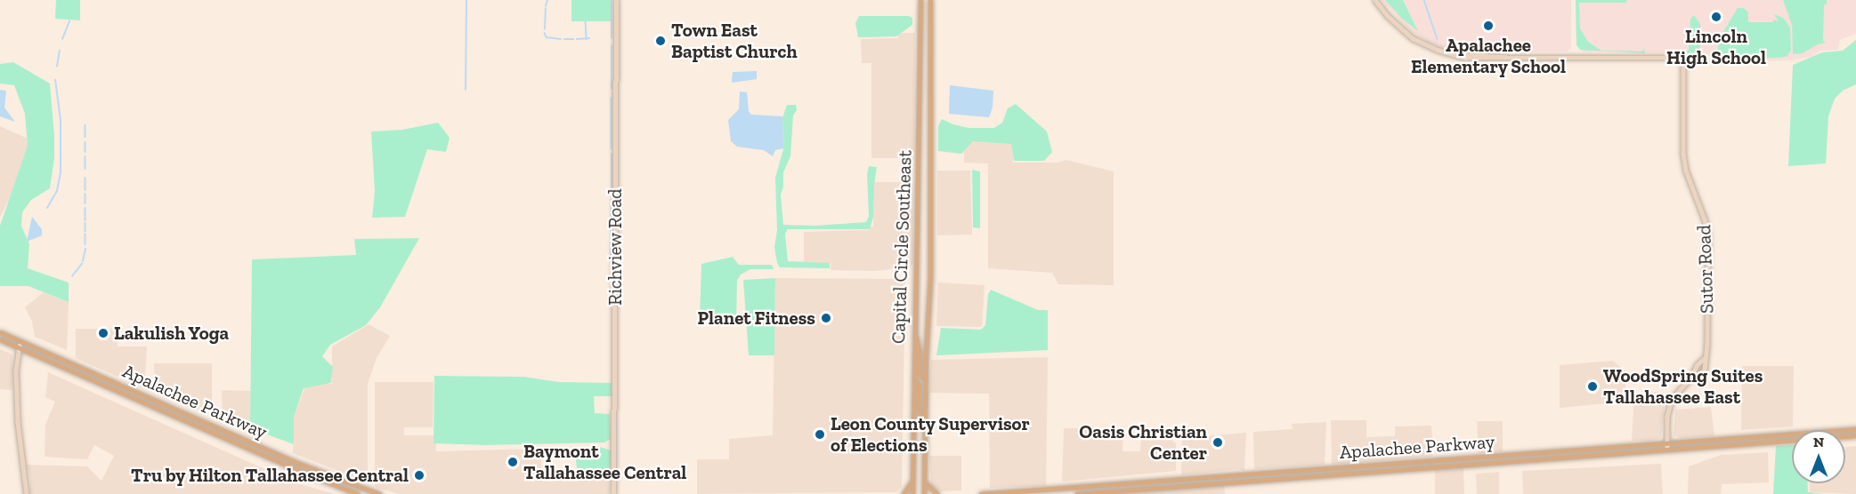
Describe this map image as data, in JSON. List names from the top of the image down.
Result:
{
  "streets": {
    "main road": ["Capital Circle Southeast", "Apalachee Parkway"],
    "street": ["Richview Road", "Sutor Road"]
  },
  "places": [
    "Lincoln High School",
    "Apalachee Elementary School",
    "Town East Baptist Church",
    "Planet Fitness",
    "Lakulish Yoga",
    "WoodSpring Suites Tallahassee East",
    "Leon County Supervisor of Elections",
    "Oasis Christian Center",
    "Baymont Tallahassee Central",
    "Tru by Hilton Tallahassee Central"
  ],
  "north": "top"
}
